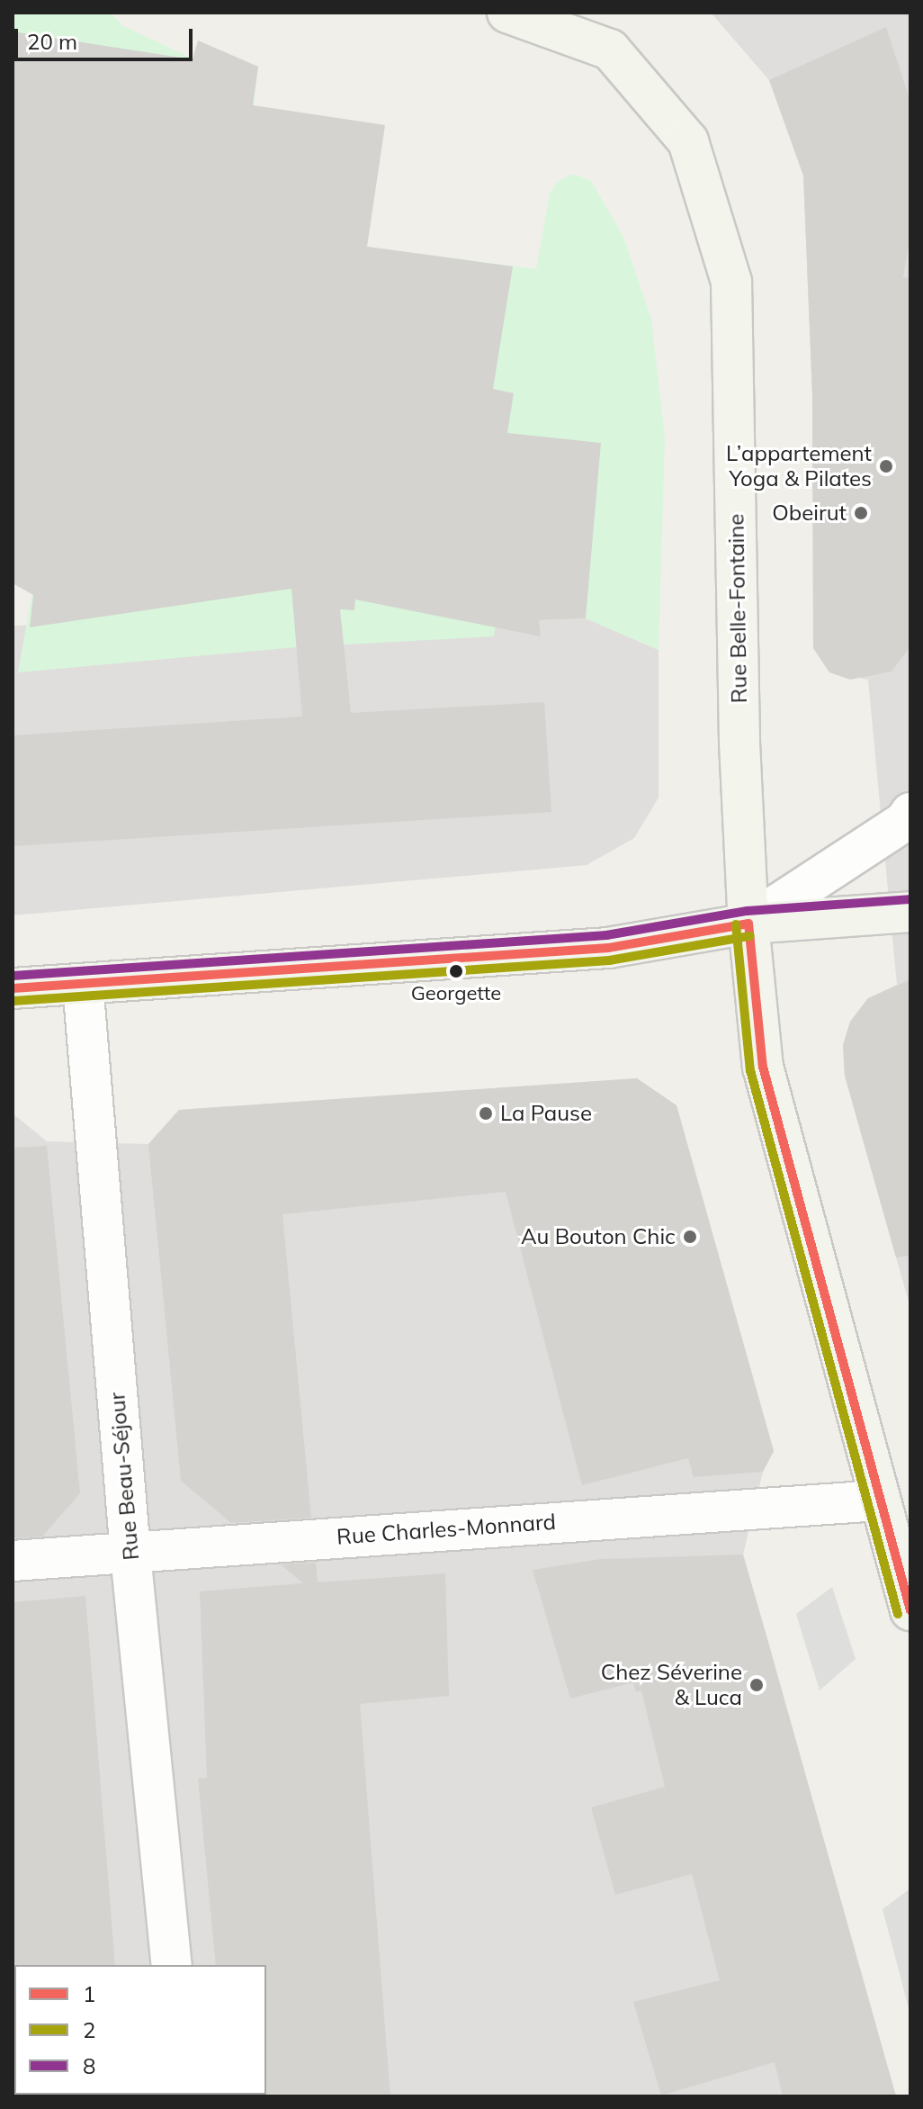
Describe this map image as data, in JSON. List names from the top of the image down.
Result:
{
  "streets": {
    "main road": ["Rue Belle-Fontaine"],
    "street": ["Rue Beau-Séjour", "Rue Charles-Monnard"]
  },
  "crossings": [
    ["Rue Belle-Fontaine", "Rue Charles-Monnard"],
    ["Rue Beau-Séjour", "Rue Charles-Monnard"]
  ],
  "places": [
    "L’appartement Yoga & Pilates",
    "Obeirut",
    "Georgette",
    "La Pause",
    "Au Bouton Chic",
    "Chez Séverine & Luca"
  ],
  "lines": ["transit line 8", "transit line 1", "transit line 2"],
  "legend": ["1", "2", "8"],
  "scale_bar": "20 m"
}
